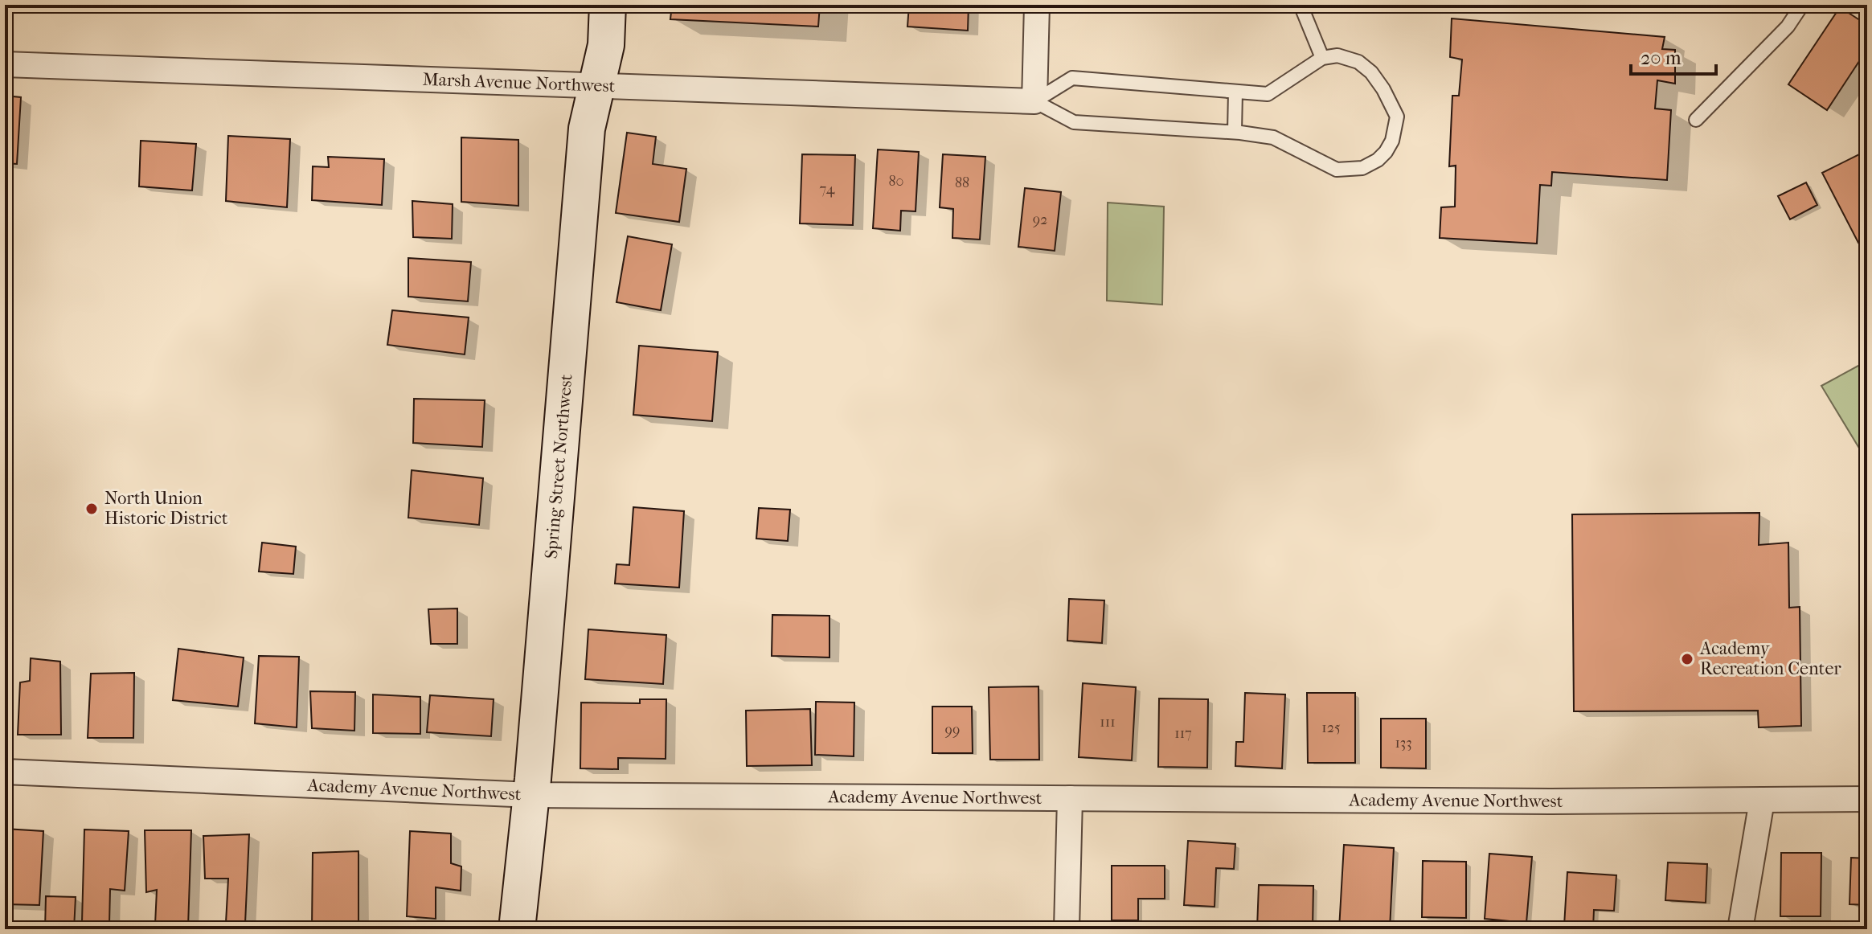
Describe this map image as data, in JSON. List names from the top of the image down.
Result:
{
  "streets": {
    "street": ["Marsh Avenue Northwest", "Spring Street Northwest", "Academy Avenue Northwest"]
  },
  "crossings": [
    ["Marsh Avenue Northwest", "Spring Street Northwest"],
    ["Spring Street Northwest", "Academy Avenue Northwest"]
  ],
  "places": ["North Union Historic District", "Academy Recreation Center"],
  "house_numbers": [
    "80",
    "88",
    "74",
    "92",
    "111",
    "125",
    "99",
    "117",
    "133"
  ],
  "scale_bar": "20 m"
}
